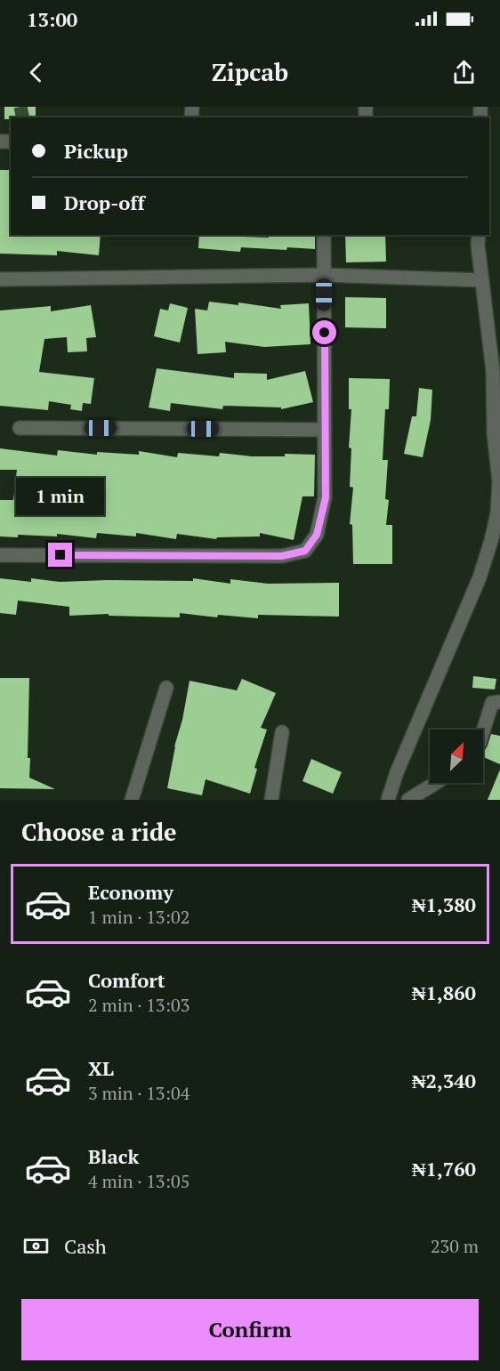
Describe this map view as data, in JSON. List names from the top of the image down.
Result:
{
  "north": "top right",
  "page": {
    "status": "13:00",
    "header": "Zipcab",
    "banner": ["Pickup", "Drop-off"],
    "bubble": "1 min",
    "heading": "Choose a ride",
    "list": [
      {
        "name": "Economy",
        "note": "1 min · 13:02",
        "value": "₦1,380"
      },
      {
        "name": "Comfort",
        "note": "2 min · 13:03",
        "value": "₦1,860"
      },
      {
        "name": "XL",
        "note": "3 min · 13:04",
        "value": "₦2,340"
      },
      {
        "name": "Black",
        "note": "4 min · 13:05",
        "value": "₦1,760"
      }
    ],
    "pay": ["Cash", "230 m"],
    "buttons": "Confirm"
  }
}
